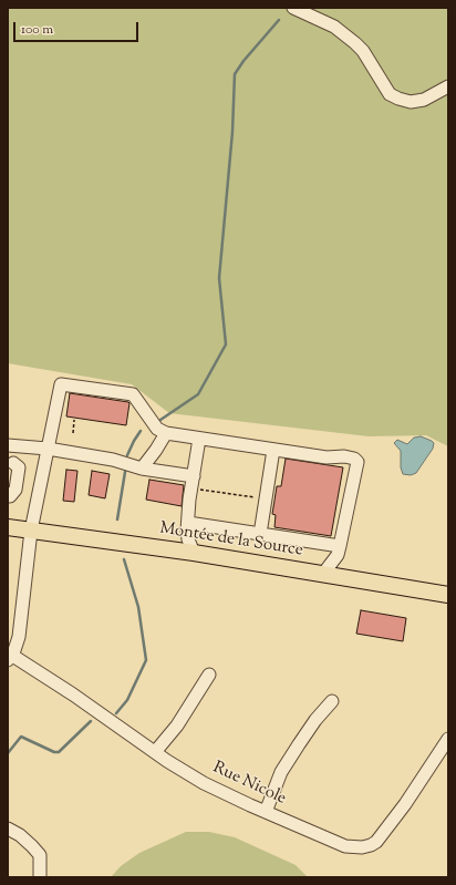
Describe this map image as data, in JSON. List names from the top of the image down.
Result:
{
  "streets": {
    "main road": ["Montée de la Source"],
    "street": ["Rue Nicole"]
  },
  "scale_bar": "100 m"
}
